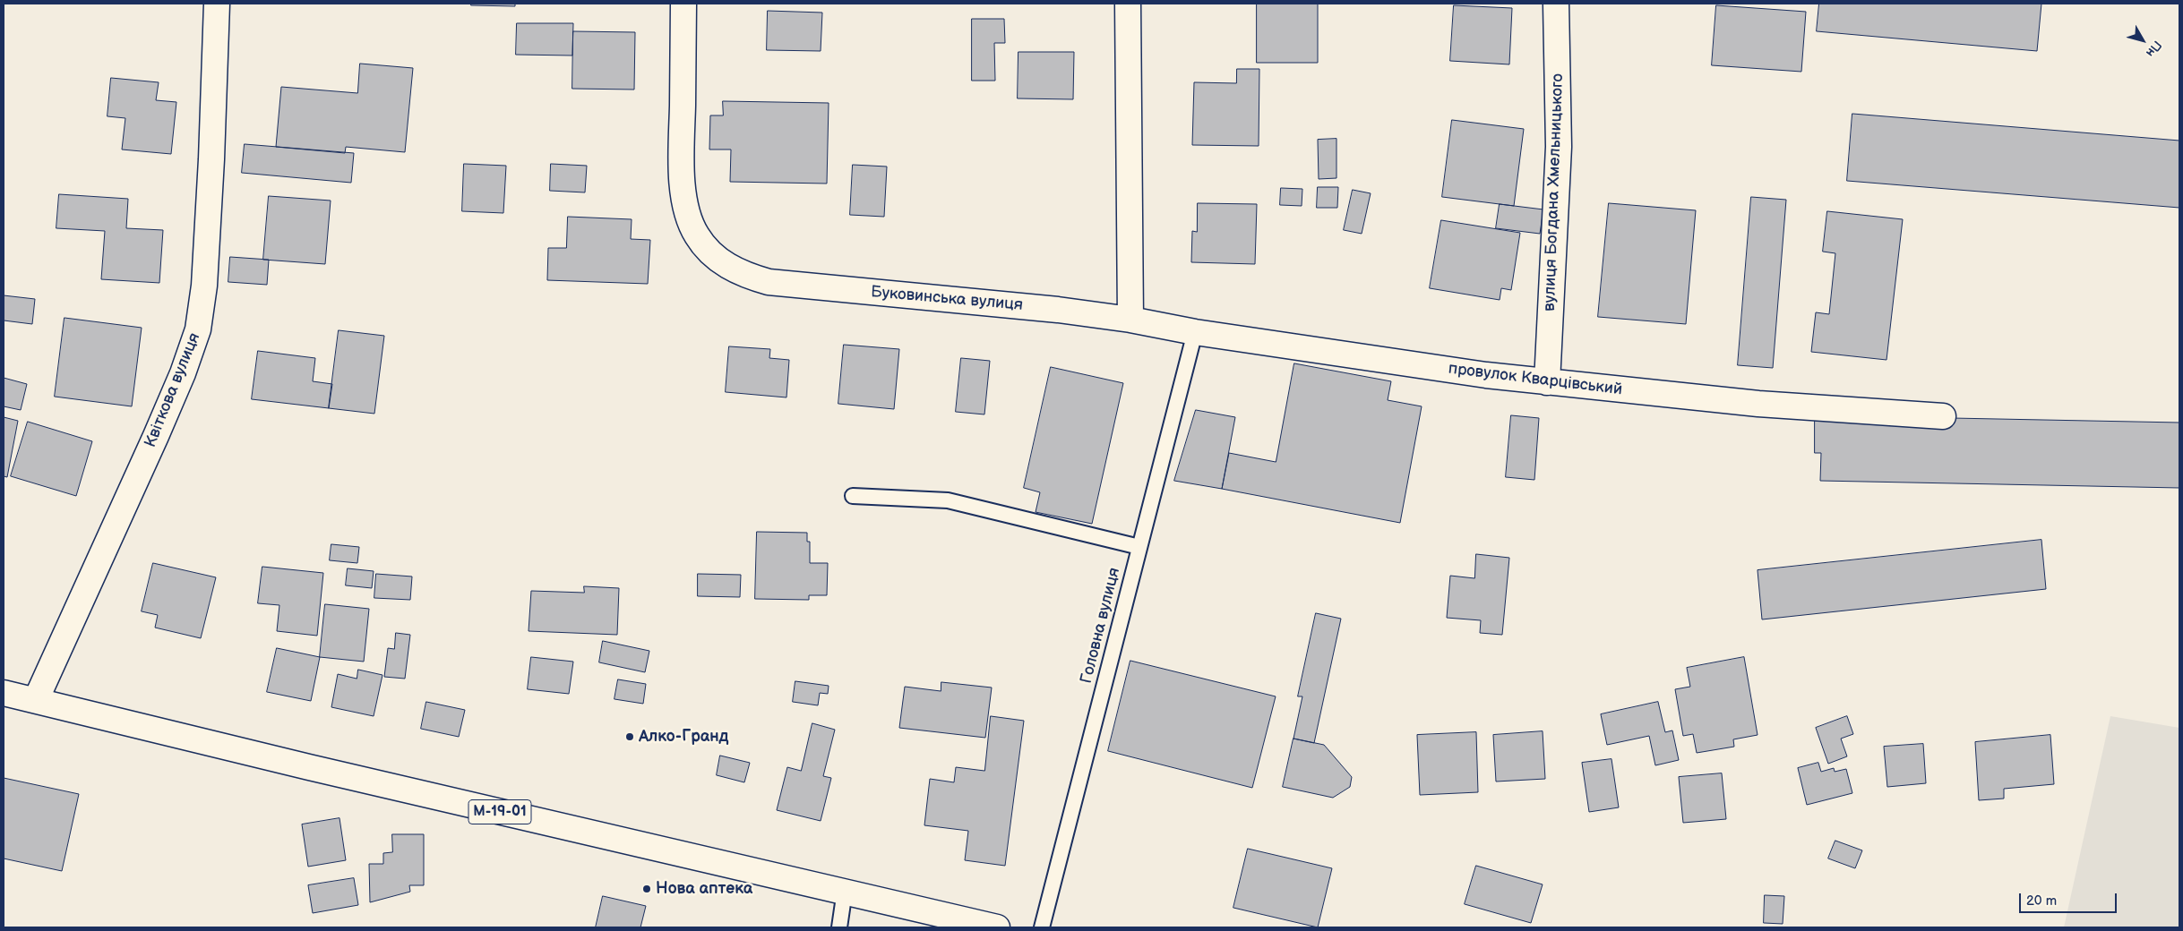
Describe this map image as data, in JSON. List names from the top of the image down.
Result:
{
  "streets": {
    "street": [
      "вулиця Богдана Хмельницького",
      "Буковинська вулиця",
      "провулок Кварцівський",
      "Квіткова вулиця",
      "М-19-01"
    ],
    "lane": ["Головна вулиця"]
  },
  "crossings": [
    ["вулиця Богдана Хмельницького", "провулок Кварцівський"],
    ["Буковинська вулиця", "провулок Кварцівський"],
    ["провулок Кварцівський", "Головна вулиця"],
    ["Квіткова вулиця", "М-19-01"]
  ],
  "places": ["Алко-Гранд", "Нова аптека"],
  "scale_bar": "20 m",
  "north": "bottom right"
}
